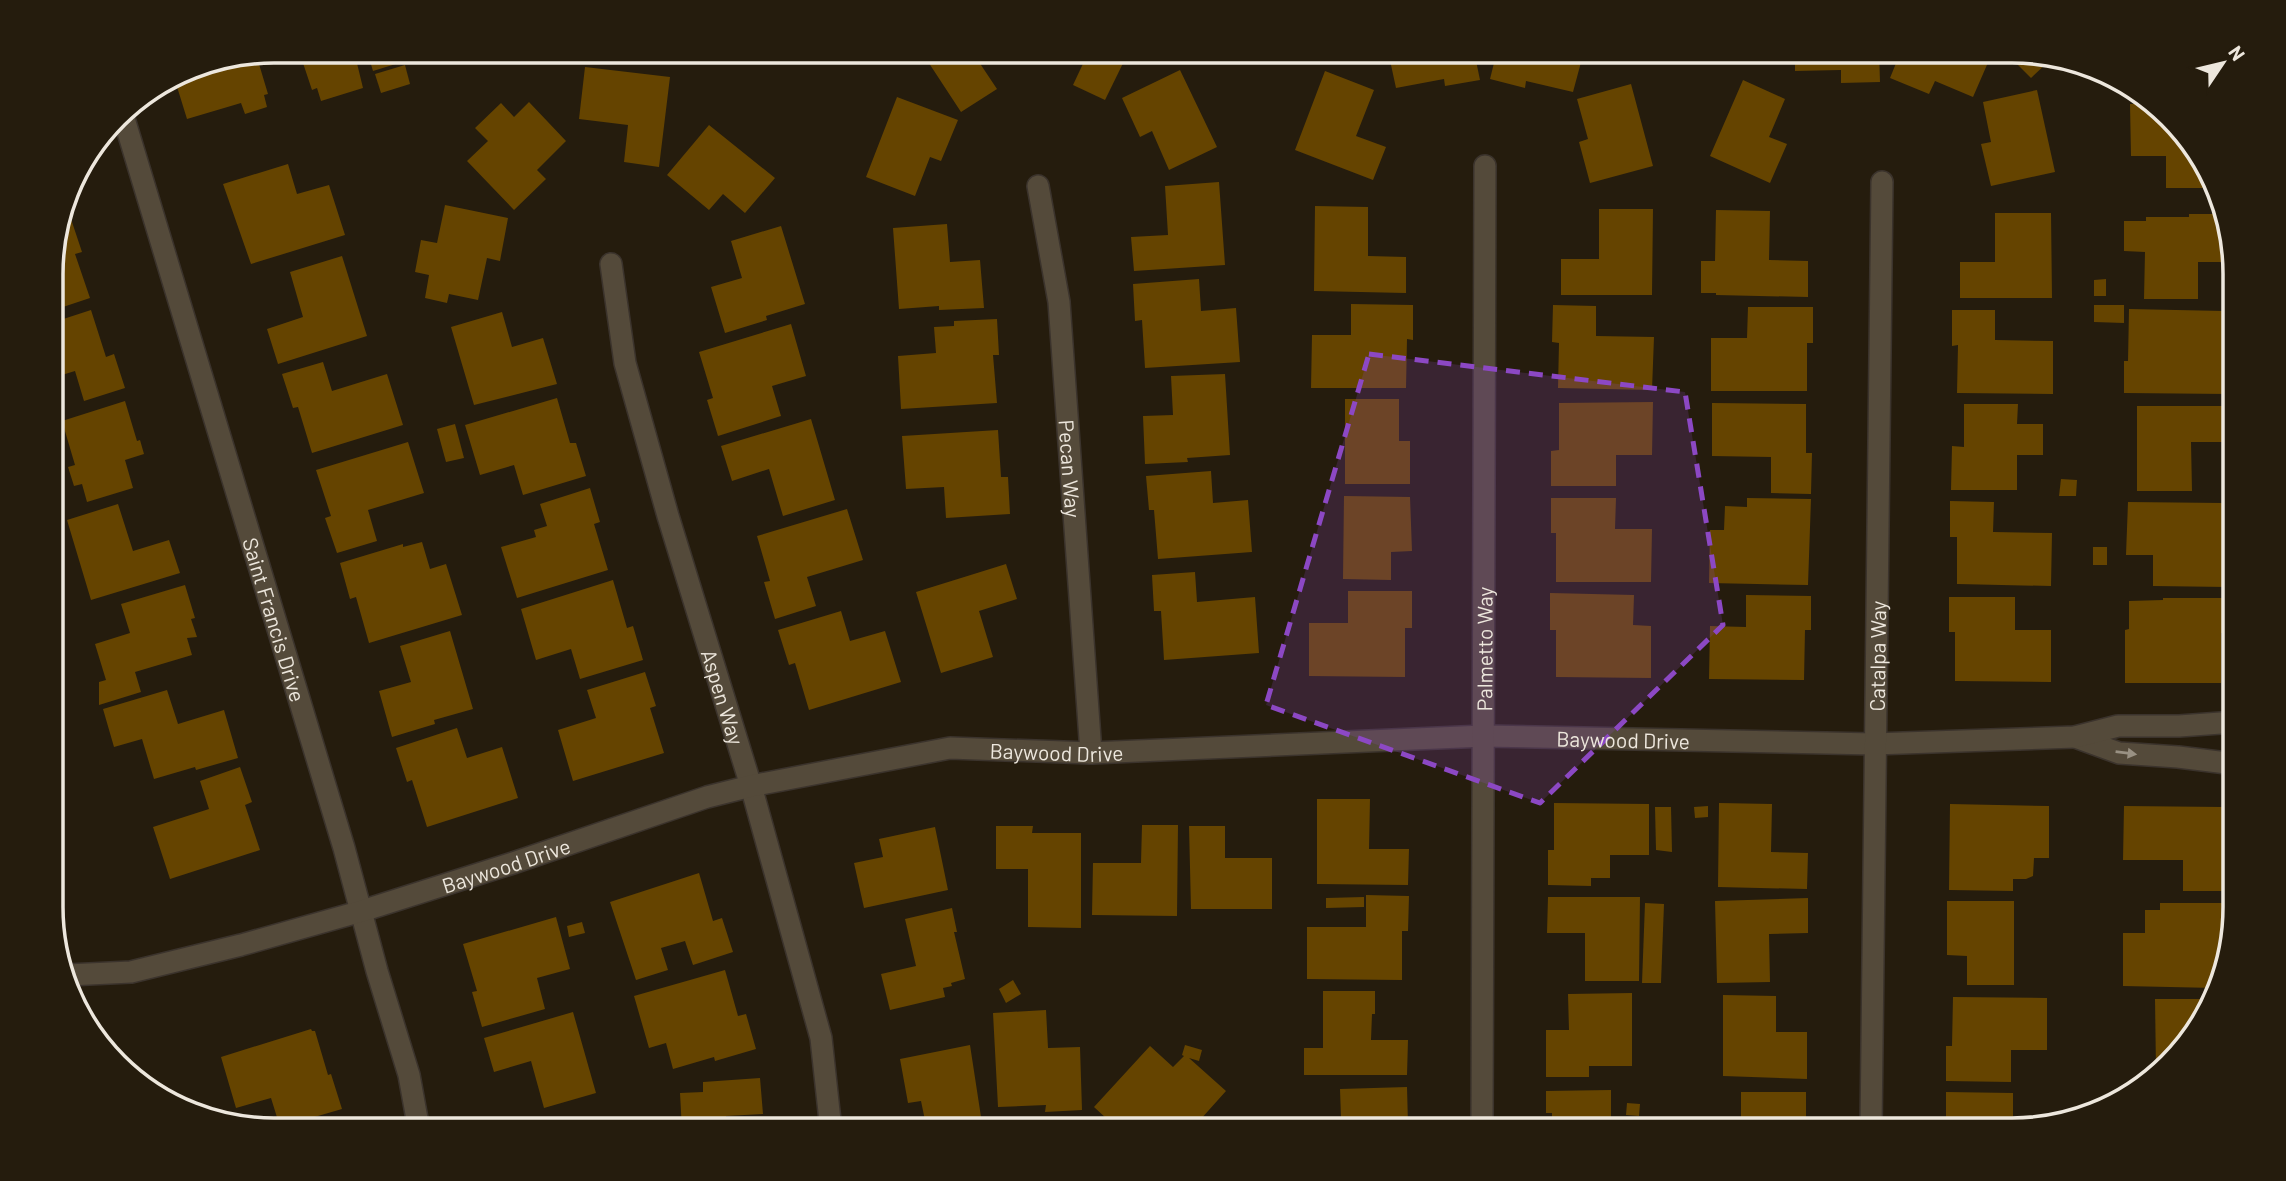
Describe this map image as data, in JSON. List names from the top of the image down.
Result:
{
  "streets": {
    "street": [
      "Pecan Way",
      "Saint Francis Drive",
      "Palmetto Way",
      "Catalpa Way",
      "Aspen Way",
      "Baywood Drive"
    ]
  },
  "crossings": [
    ["Pecan Way", "Baywood Drive"],
    ["Saint Francis Drive", "Baywood Drive"],
    ["Palmetto Way", "Baywood Drive"],
    ["Catalpa Way", "Baywood Drive"],
    ["Aspen Way", "Baywood Drive"]
  ],
  "north": "top right"
}
